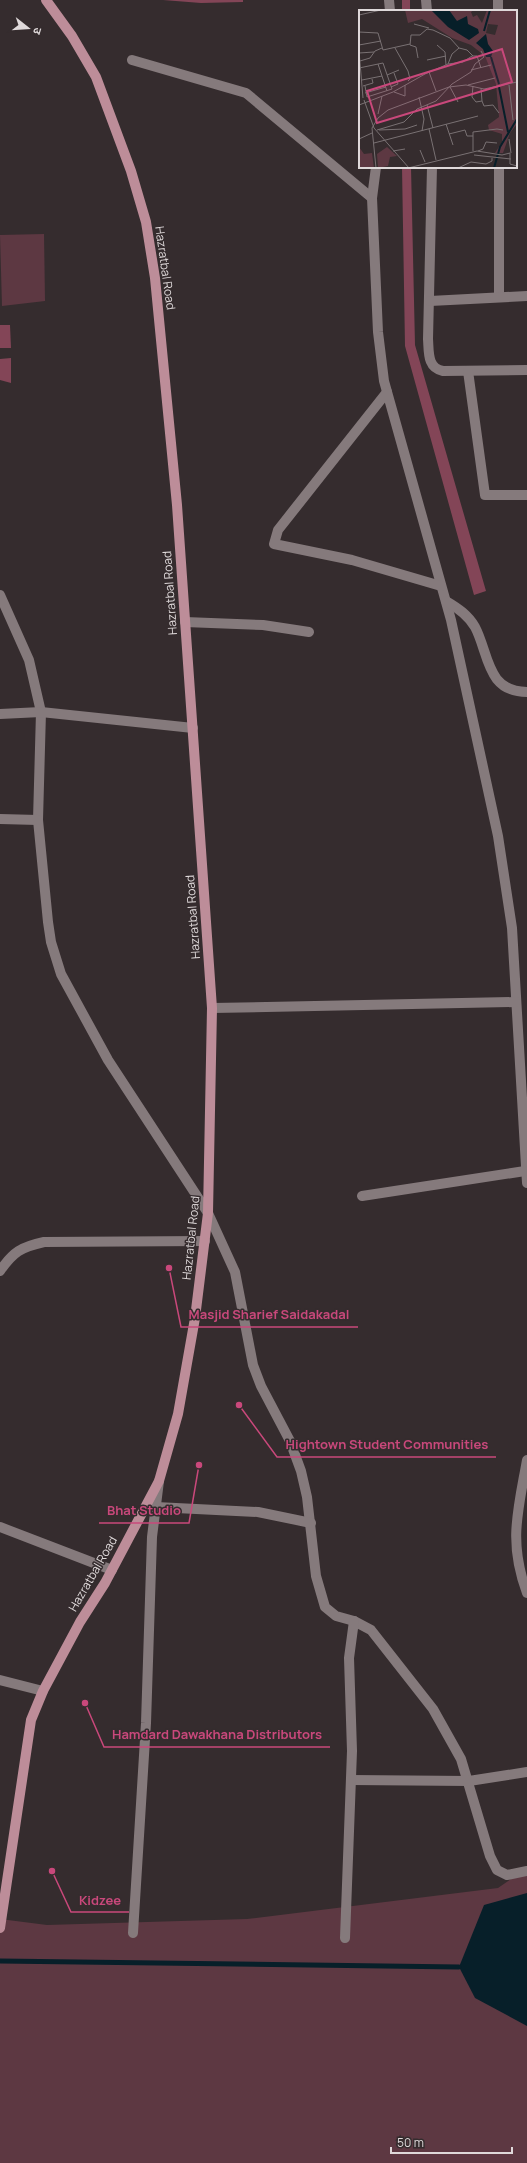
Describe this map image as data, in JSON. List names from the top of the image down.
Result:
{
  "streets": {
    "main road": ["Hazratbal Road"]
  },
  "places": [
    "Masjid Sharief Saidakadal",
    "Hightown Student Communities",
    "Bhat Studio",
    "Hamdard Dawakhana Distributors",
    "Kidzee"
  ],
  "scale_bar": "50 m",
  "north": "right"
}
